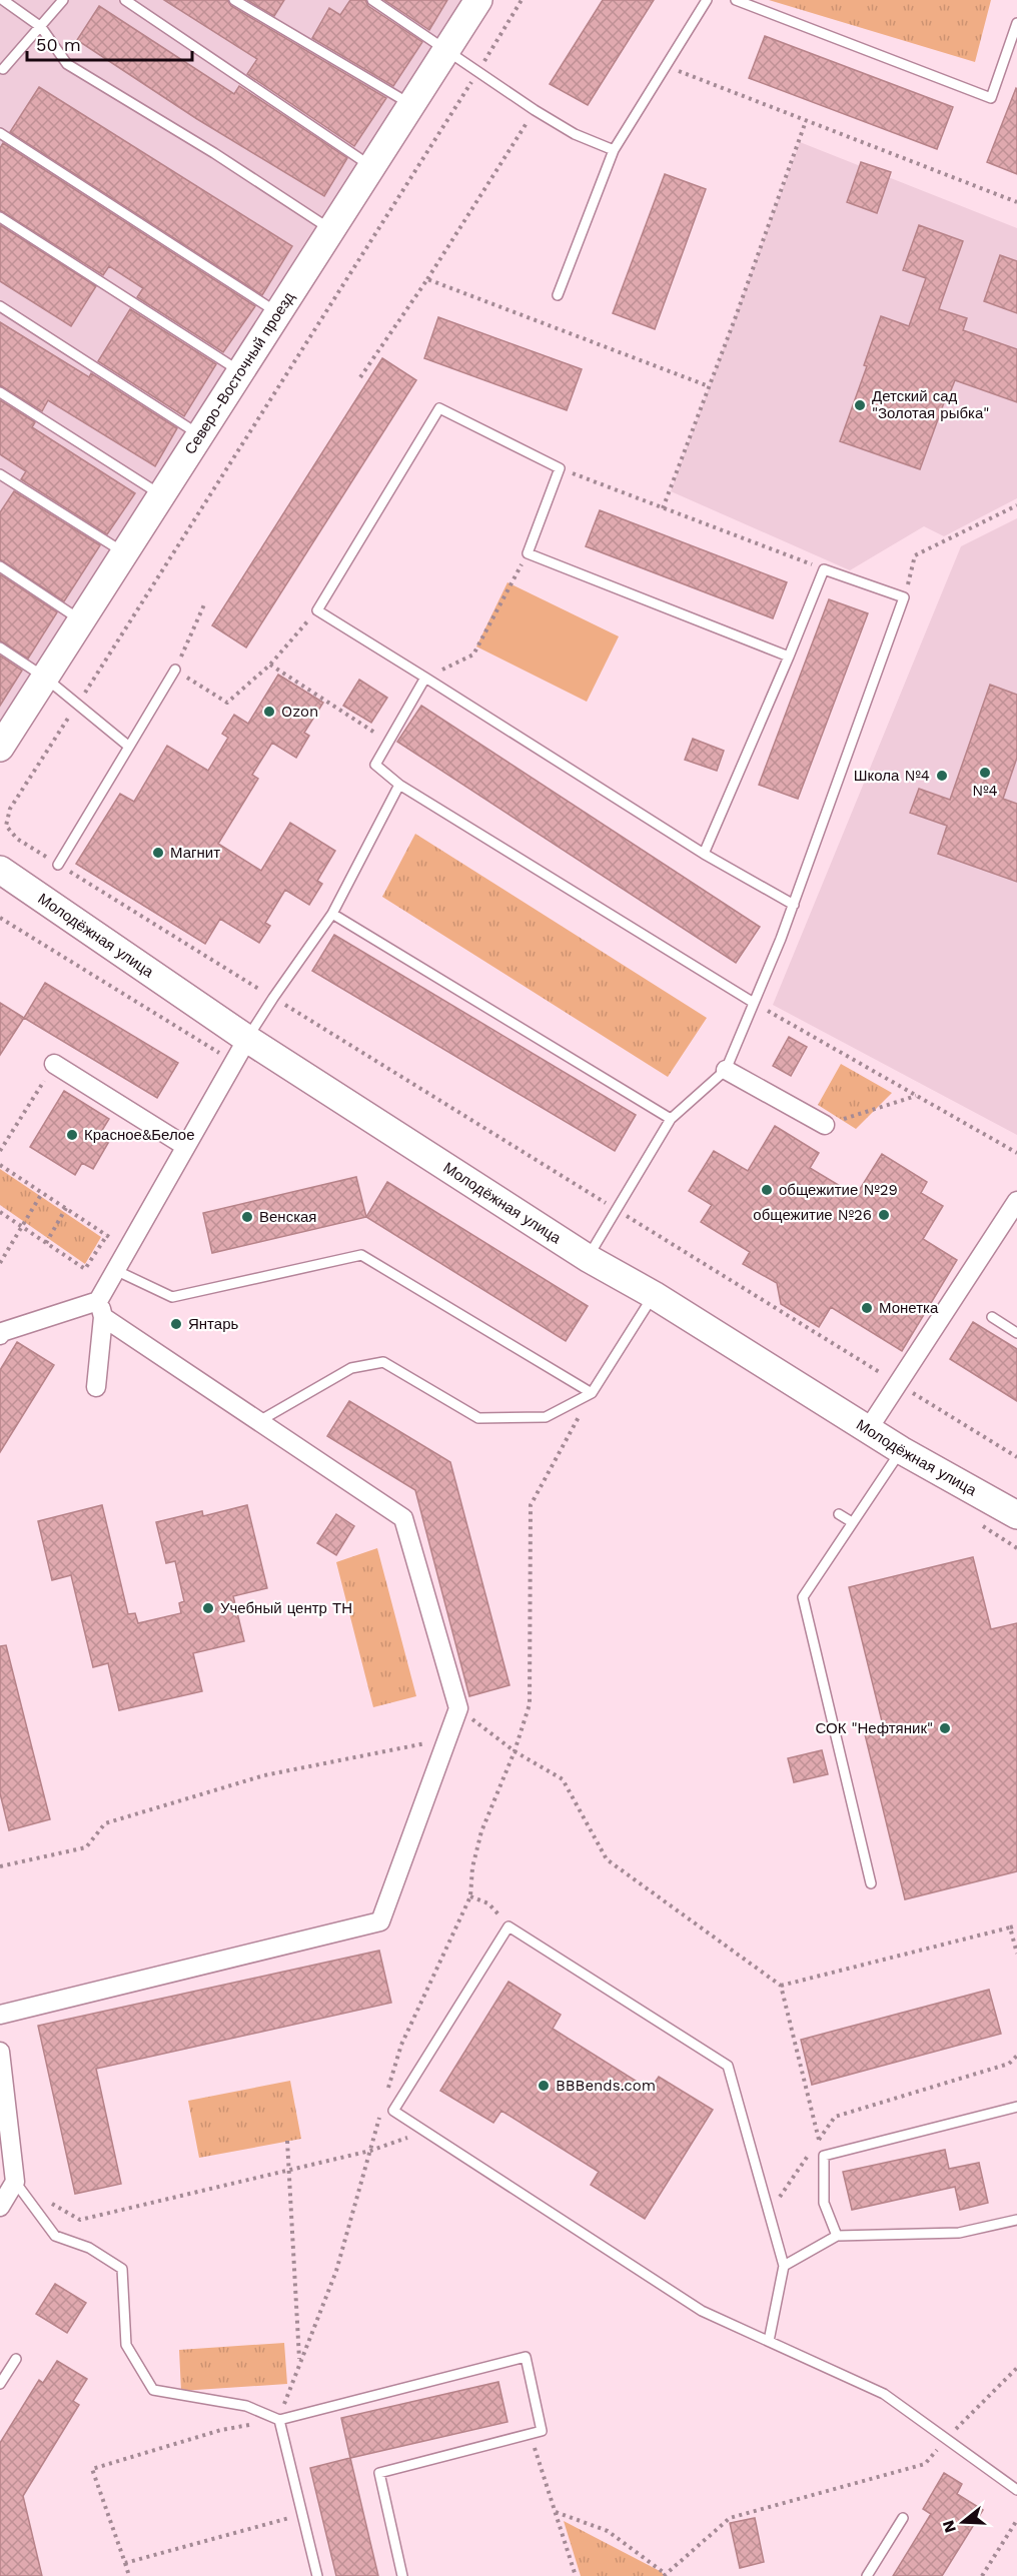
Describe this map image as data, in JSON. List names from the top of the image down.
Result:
{
  "streets": {
    "street": ["Северо-Восточный проезд", "Молодёжная улица"]
  },
  "places": [
    "Детский сад \"Золотая рыбка\"",
    "Ozon",
    "№4",
    "Школа №4",
    "Магнит",
    "Красное&Белое",
    "общежитие №29",
    "общежитие №26",
    "Венская",
    "Монетка",
    "Янтарь",
    "Учебный центр ТН",
    "СОК \"Нефтяник\"",
    "BBBends.com"
  ],
  "scale_bar": "50 m",
  "north": "left"
}
